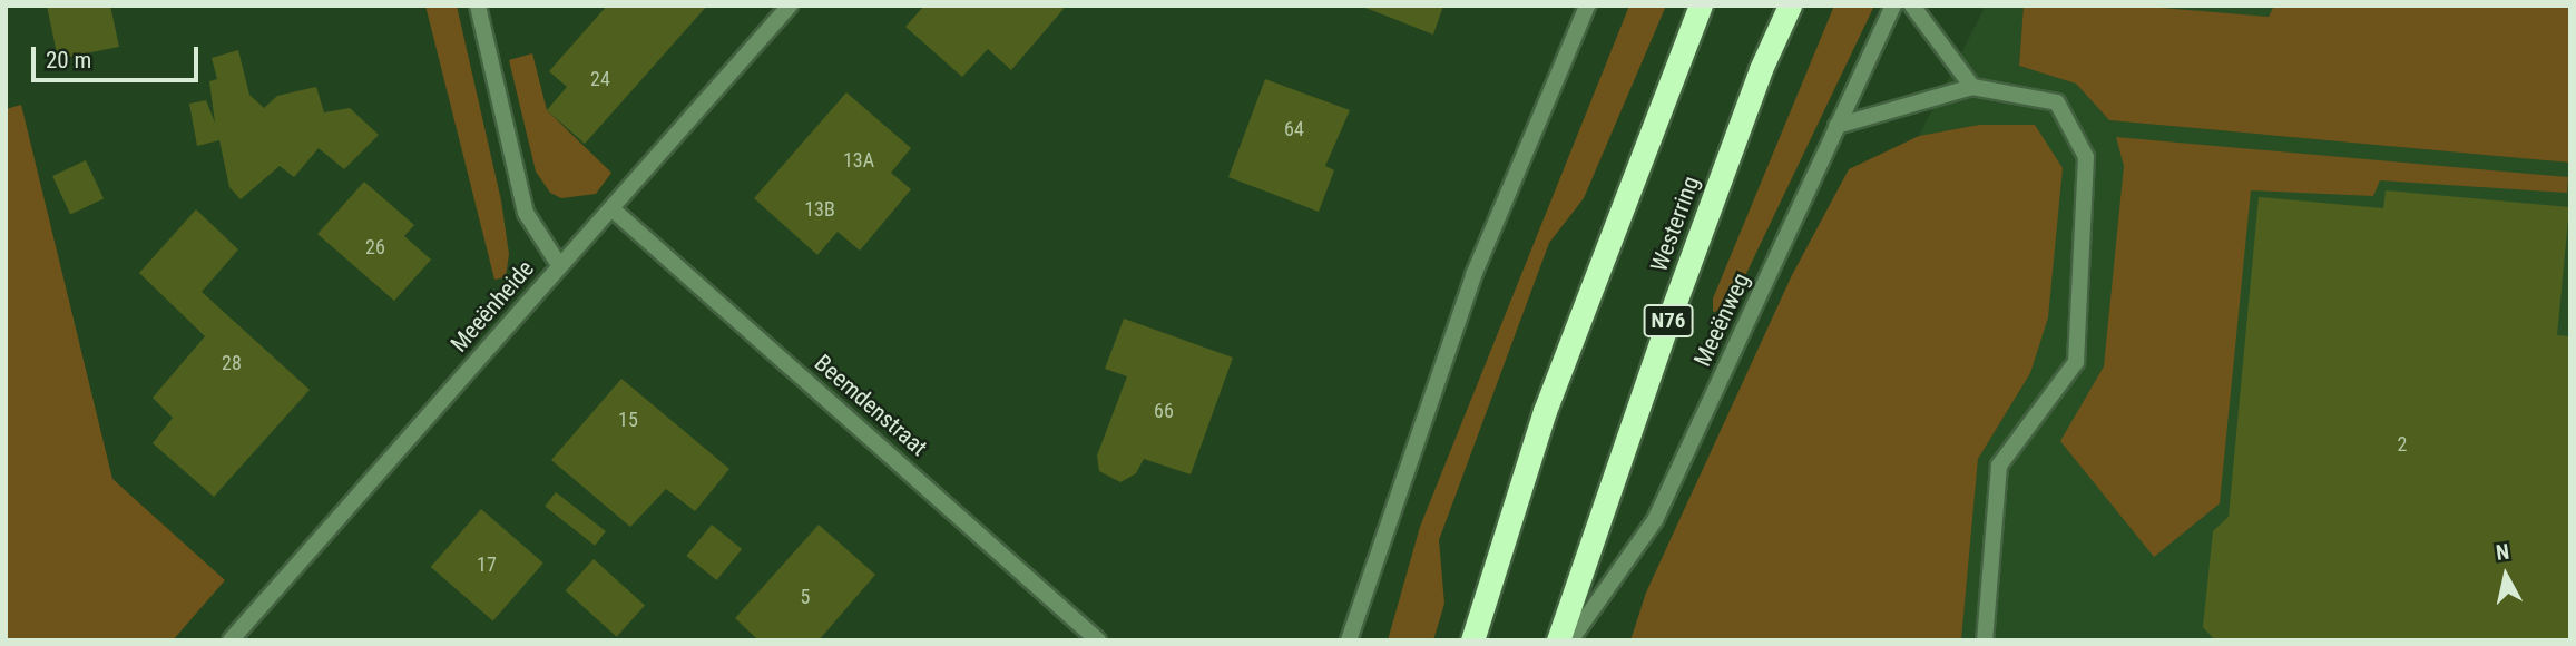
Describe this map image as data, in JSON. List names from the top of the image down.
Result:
{
  "streets": {
    "highway": ["Westerring", "N76"],
    "street": ["Meeënheide", "Meeënweg", "Beemdenstraat"]
  },
  "crossings": [
    ["Meeënheide", "Beemdenstraat"]
  ],
  "house_numbers": [
    "24",
    "64",
    "13A",
    "13B",
    "26",
    "28",
    "66",
    "15",
    "2",
    "17",
    "5"
  ],
  "scale_bar": "20 m",
  "north": "top"
}
